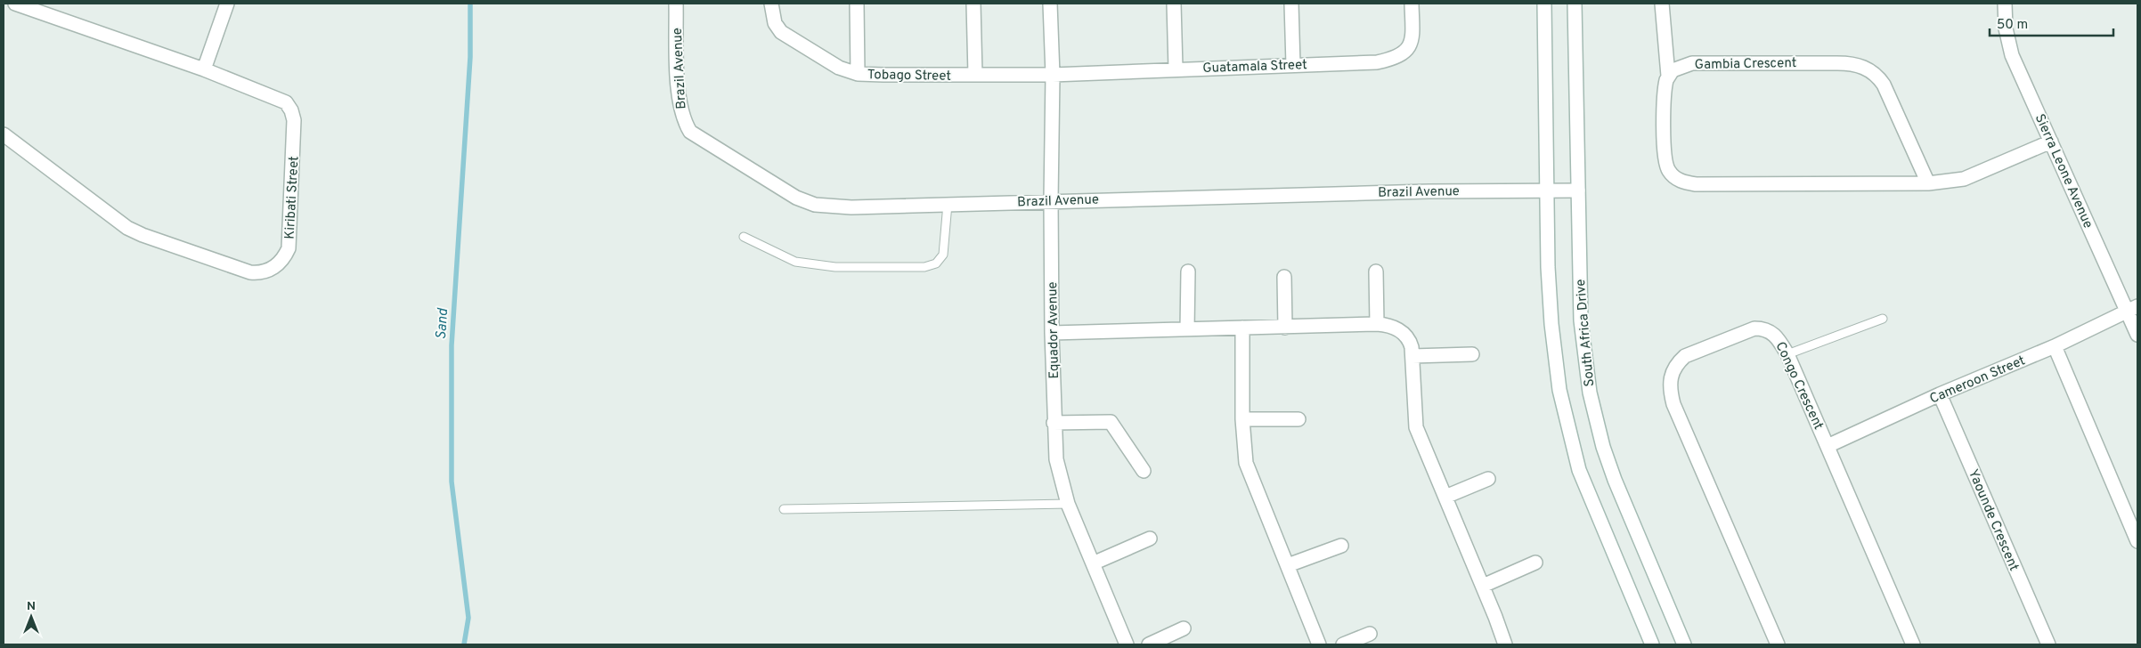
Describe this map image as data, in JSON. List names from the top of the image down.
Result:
{
  "streets": {
    "street": [
      "Gambia Crescent",
      "Guatamala Street",
      "Brazil Avenue",
      "Tobago Street",
      "Sierra Leone Avenue",
      "Kiribati Street",
      "Equador Avenue",
      "South Africa Drive",
      "Cameroon Street",
      "Congo Crescent",
      "Yaounde Crescent"
    ]
  },
  "crossings": [
    ["Guatamala Street", "Tobago Street"],
    ["Guatamala Street", "Equador Avenue"],
    ["Brazil Avenue", "Equador Avenue"],
    ["Brazil Avenue", "South Africa Drive"],
    ["Tobago Street", "Equador Avenue"],
    ["Sierra Leone Avenue", "Cameroon Street"],
    ["Cameroon Street", "Congo Crescent"],
    ["Cameroon Street", "Yaounde Crescent"]
  ],
  "water": ["Sand"],
  "scale_bar": "50 m",
  "north": "top"
}
